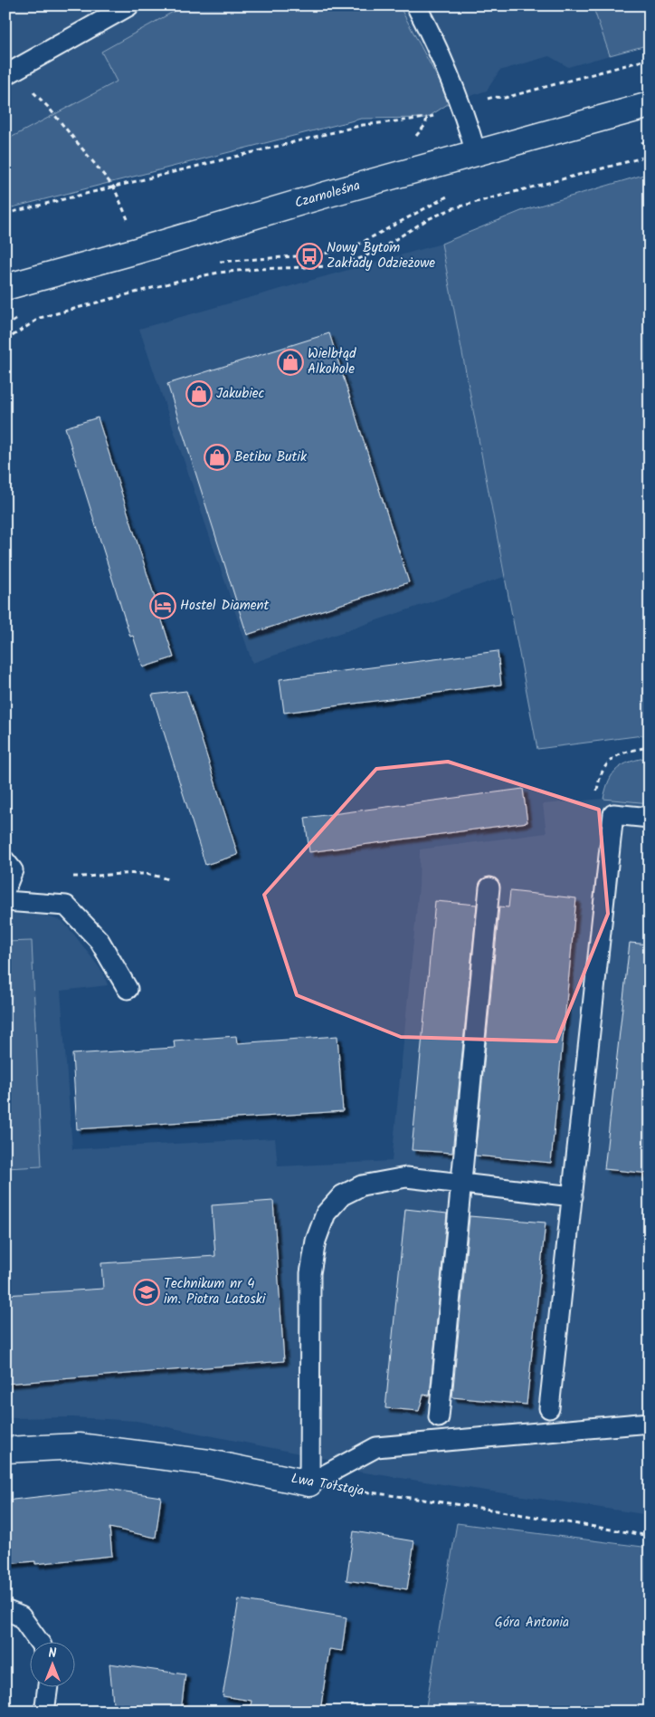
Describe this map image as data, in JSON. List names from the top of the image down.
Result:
{
  "streets": {
    "street": ["Czarnoleśna", "Lwa Tołstoja"]
  },
  "parks": ["Góra Antonia"],
  "places": {
    "bus stop": ["Nowy Bytom Zakłady Odzieżowe"],
    "shop": ["Wielbłąd Alkohole", "Jakubiec", "Betibu Butik"],
    "hotel": ["Hostel Diament"],
    "school or university": ["Technikum nr 4 im. Piotra Latoski"]
  },
  "north": "top"
}
